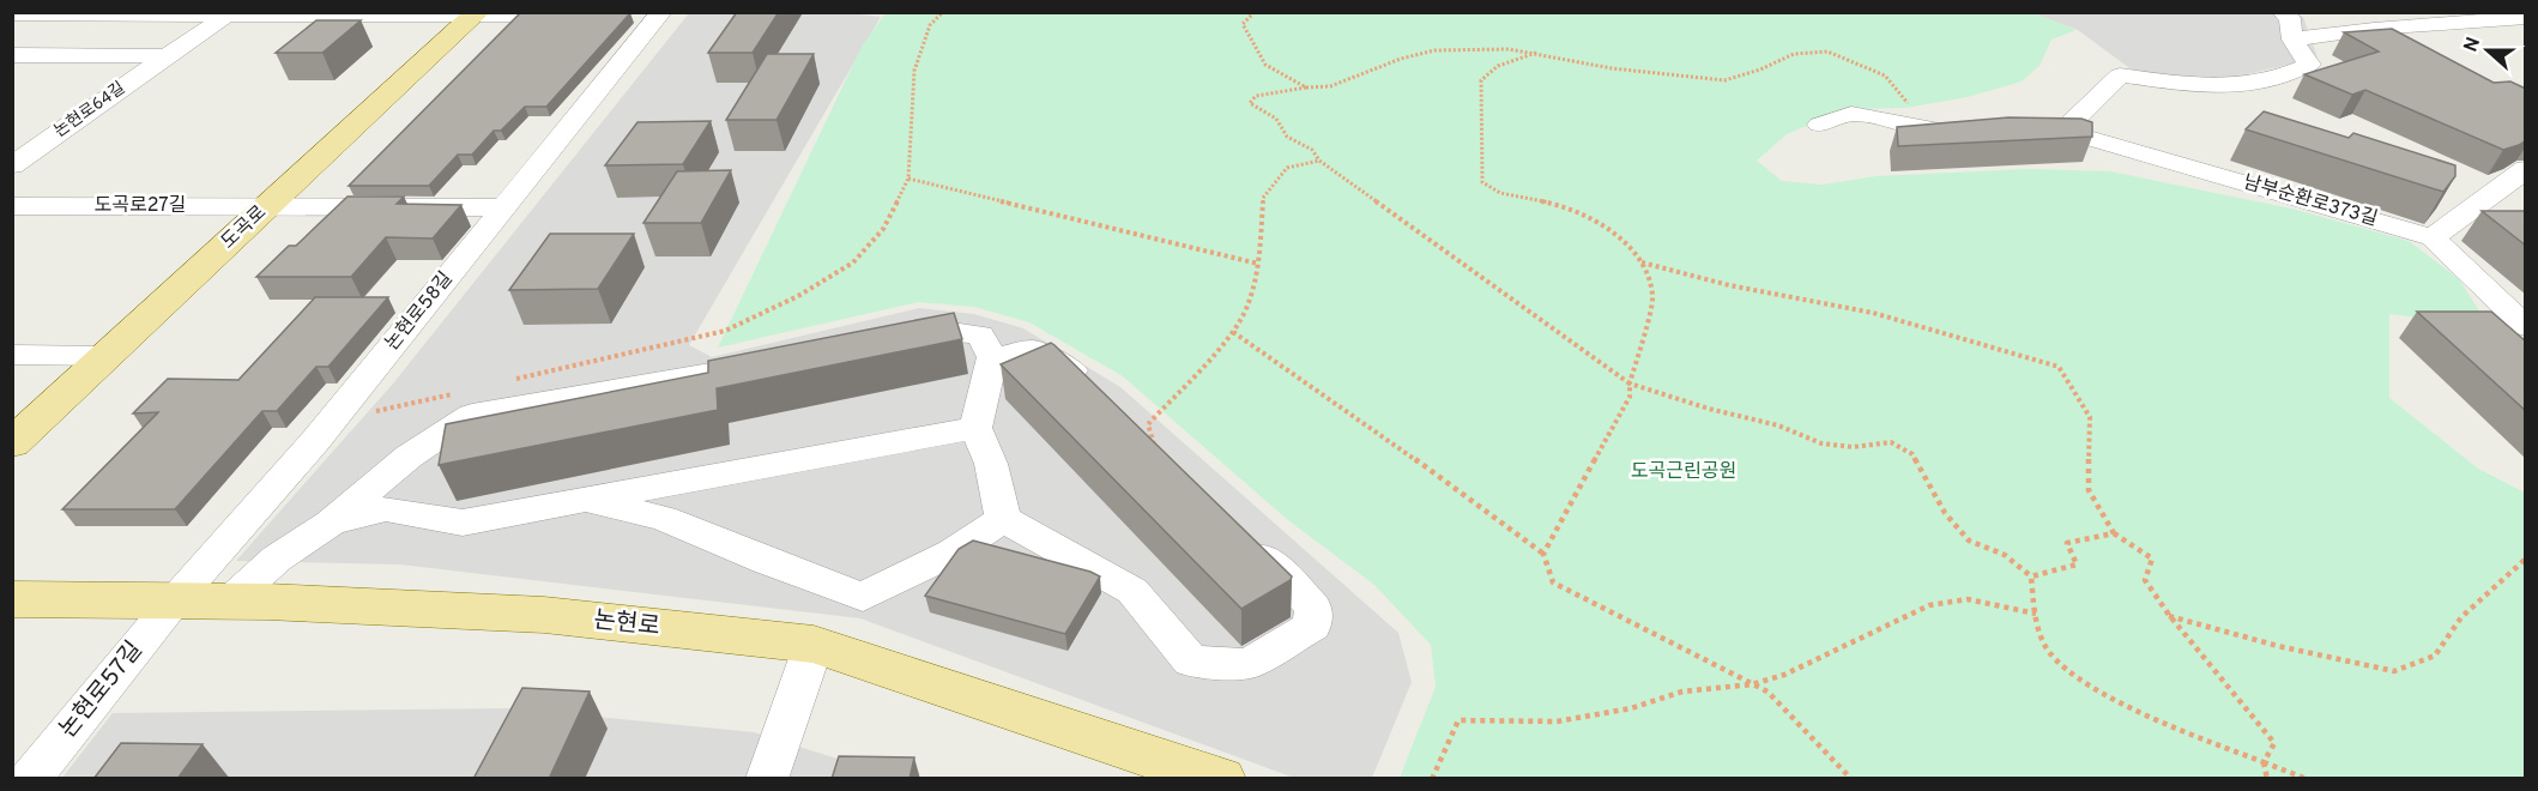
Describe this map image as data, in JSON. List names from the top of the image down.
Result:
{
  "streets": {
    "main road": ["도곡로", "논현로"],
    "street": [
      "논현로64길",
      "남부순환로373길",
      "도곡로27길",
      "논현로58길",
      "논현로57길"
    ]
  },
  "crossings": [
    ["도곡로27길", "도곡로"],
    ["도곡로27길", "논현로58길"],
    ["논현로58길", "논현로"],
    ["논현로58길", "논현로57길"],
    ["논현로", "논현로57길"]
  ],
  "parks": ["도곡근린공원"],
  "north": "left"
}
